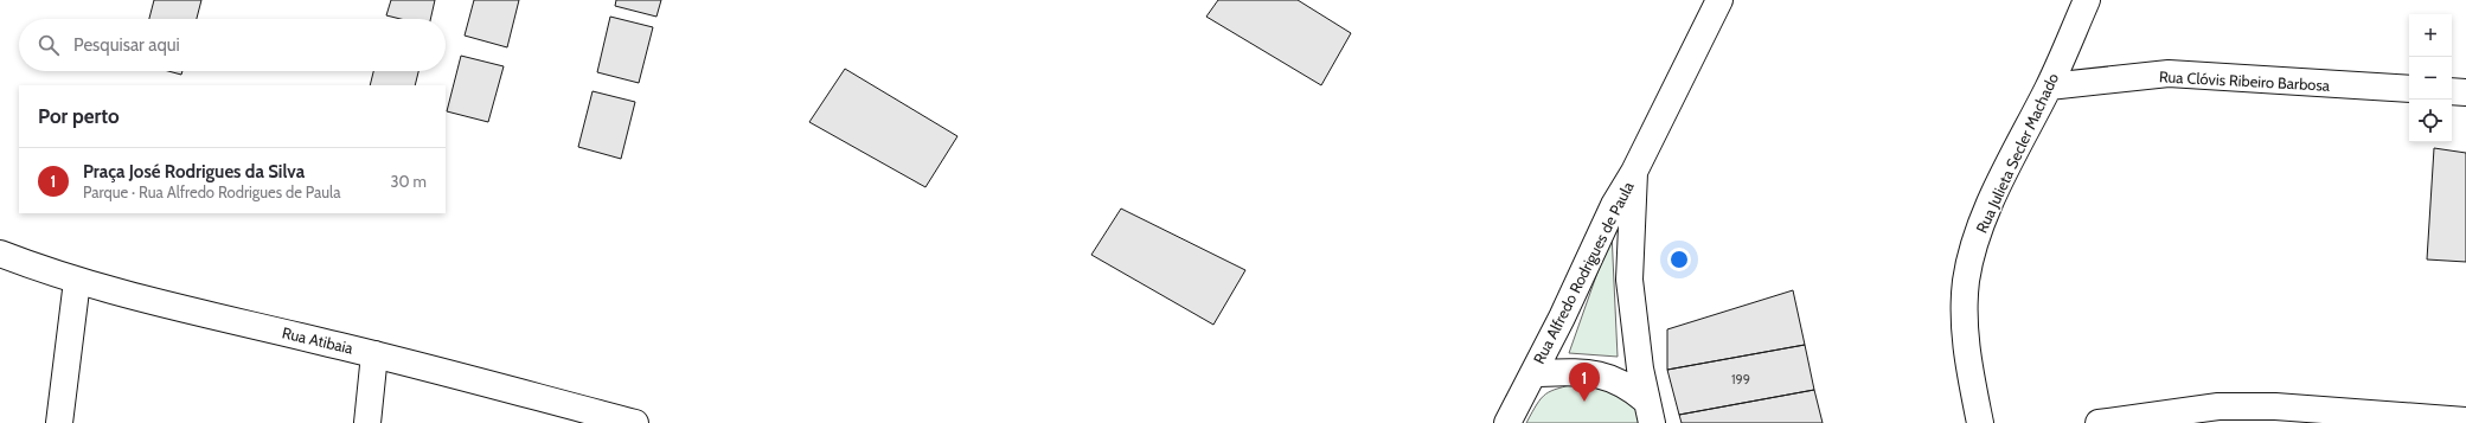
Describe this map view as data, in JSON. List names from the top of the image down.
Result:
{
  "streets": {
    "street": [
      "Rua Clóvis Ribeiro Barbosa",
      "Rua Julieta Secler Machado",
      "Rua Alfredo Rodrigues de Paula",
      "Rua Atibaia"
    ]
  },
  "crossings": [
    ["Rua Clóvis Ribeiro Barbosa", "Rua Julieta Secler Machado"]
  ],
  "house_numbers": ["199"],
  "page": {
    "map_buttons": ["+", "−"],
    "search": "Pesquisar aqui",
    "heading": "Por perto",
    "list": [
      {
        "mark": "1",
        "name": "Praça José Rodrigues da Silva",
        "note": "Parque · Rua Alfredo Rodrigues de Paula",
        "value": "30 m"
      }
    ],
    "pins": "1"
  }
}
